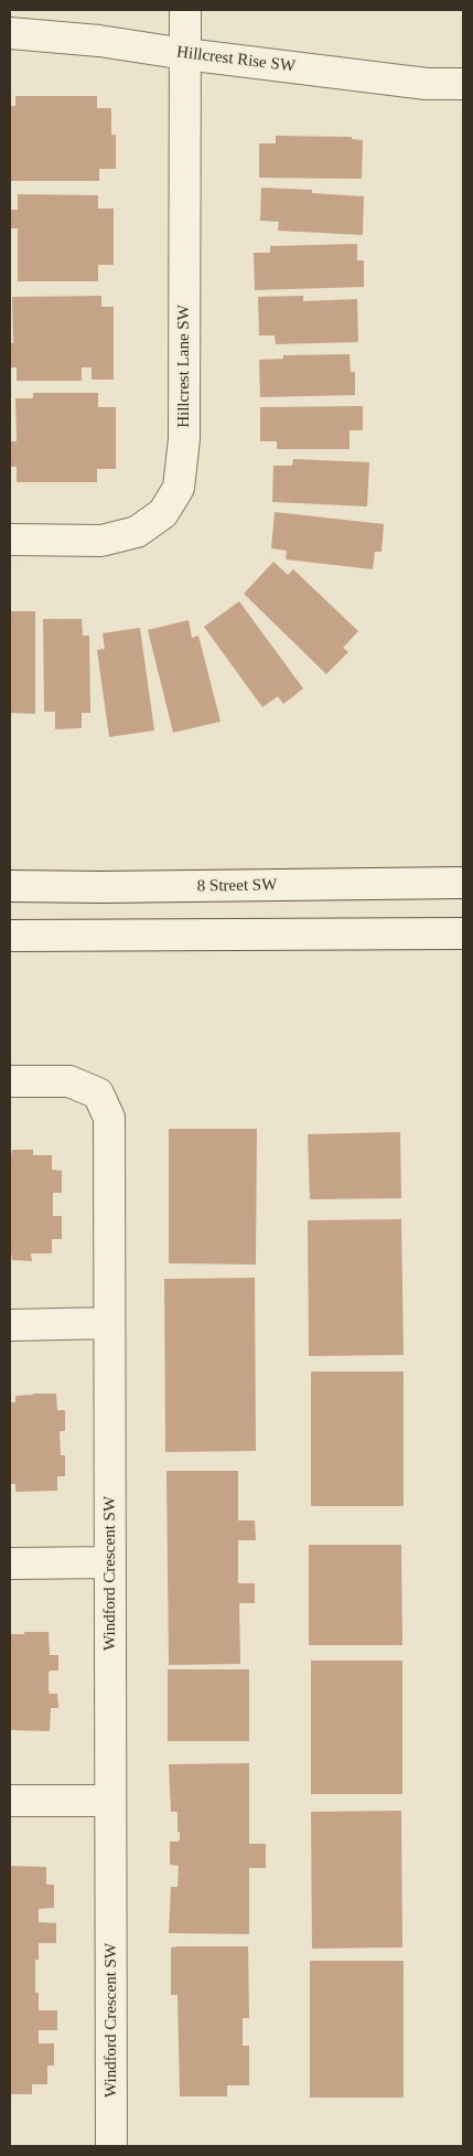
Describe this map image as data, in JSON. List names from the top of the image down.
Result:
{
  "streets": {
    "street": [
      "Hillcrest Rise SW",
      "Hillcrest Lane SW",
      "8 Street SW",
      "Windford Crescent SW"
    ]
  },
  "crossings": [
    ["Hillcrest Rise SW", "Hillcrest Lane SW"]
  ]
}
